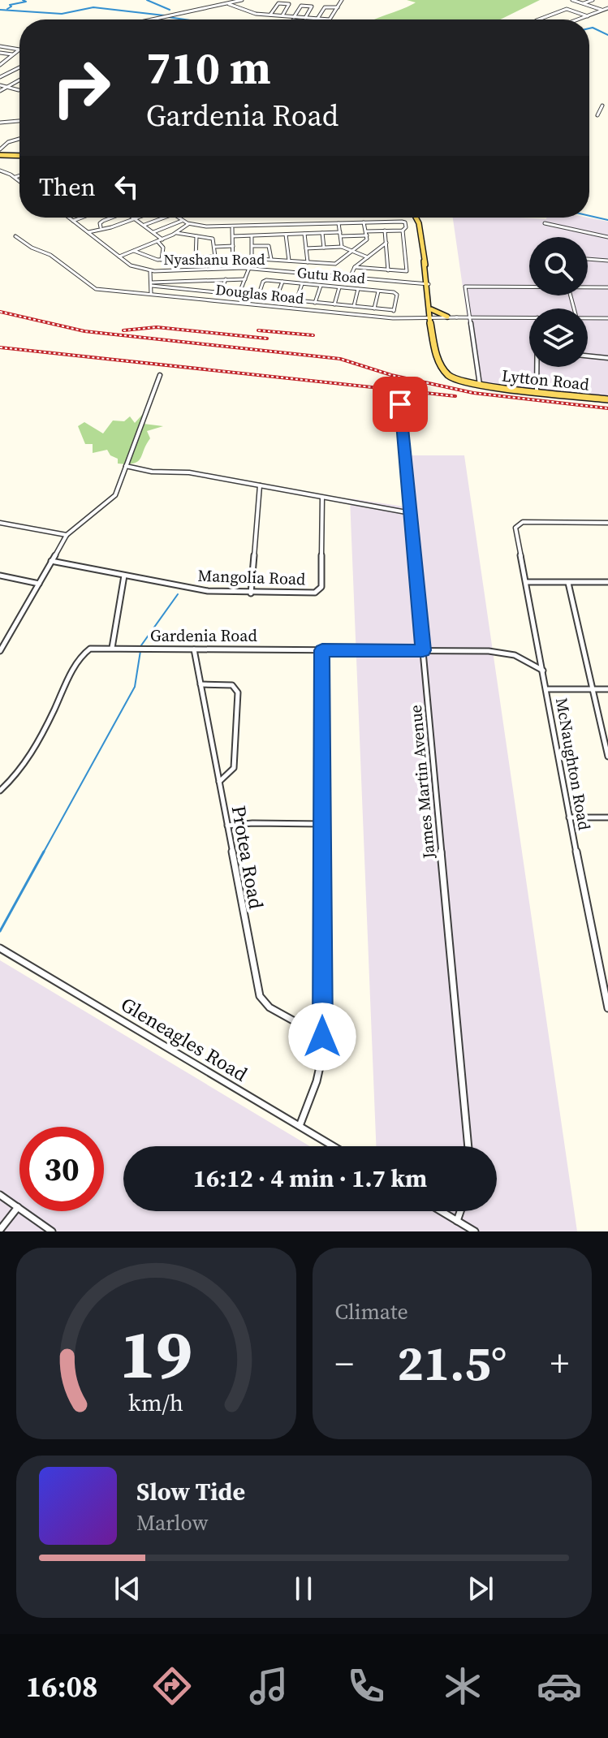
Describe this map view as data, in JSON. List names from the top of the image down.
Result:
{
  "streets": {
    "main road": ["Lytton Road"],
    "street": [
      "Nyashanu Road",
      "Gutu Road",
      "Douglas Road",
      "Mangolia Road",
      "Gardenia Road",
      "McNaughton Road",
      "James Martin Avenue",
      "Protea Road",
      "Gleneagles Road"
    ]
  },
  "crossings": [
    ["Douglas Road", "Lytton Road"],
    ["Gardenia Road", "McNaughton Road"],
    ["Gardenia Road", "James Martin Avenue"],
    ["Gardenia Road", "Protea Road"]
  ],
  "page": {
    "turn": ["710 m", "Gardenia Road"],
    "then": "Then",
    "limit": "30",
    "trip": "16:12 · 4 min · 1.7 km",
    "tile": "Climate",
    "heat": ["−", "21.5°", "+"],
    "song": ["Slow Tide", "Marlow"],
    "tabs": "16:08",
    "gauge": ["19", "km/h"]
  }
}
